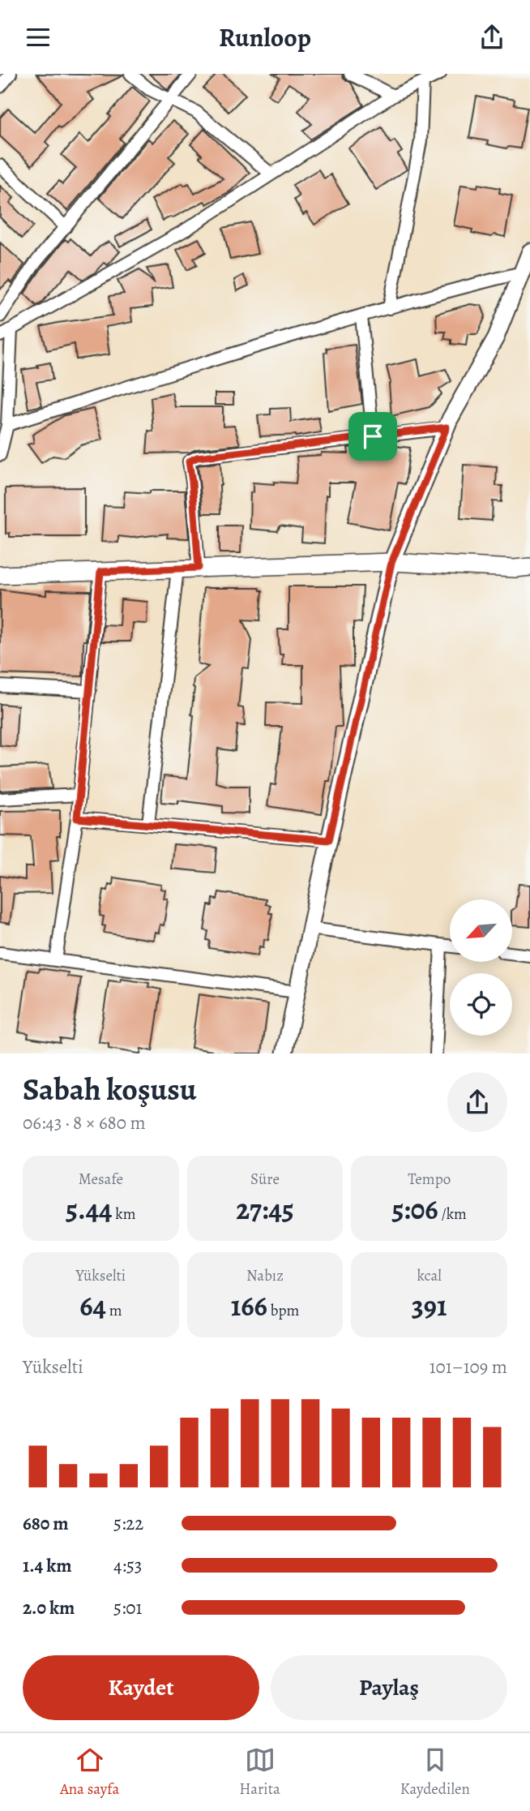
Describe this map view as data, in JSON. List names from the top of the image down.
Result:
{
  "north": "bottom left",
  "page": {
    "header": "Runloop",
    "heading": ["Sabah koşusu", "06:43 · 8 × 680 m"],
    "stats": [
      ["Mesafe", "5.44 km"],
      ["Süre", "27:45"],
      ["Tempo", "5:06 /km"],
      ["Yükselti", "64 m"],
      ["Nabız", "166 bpm"],
      ["kcal", "391"]
    ],
    "chart": ["Yükselti", "101–109 m"],
    "list": [
      {
        "name": "680 m",
        "note": "5:22"
      },
      {
        "name": "1.4 km",
        "note": "4:53"
      },
      {
        "name": "2.0 km",
        "note": "5:01"
      }
    ],
    "buttons": ["Kaydet", "Paylaş"],
    "tabs": ["Ana sayfa", "Harita", "Kaydedilen"]
  }
}
